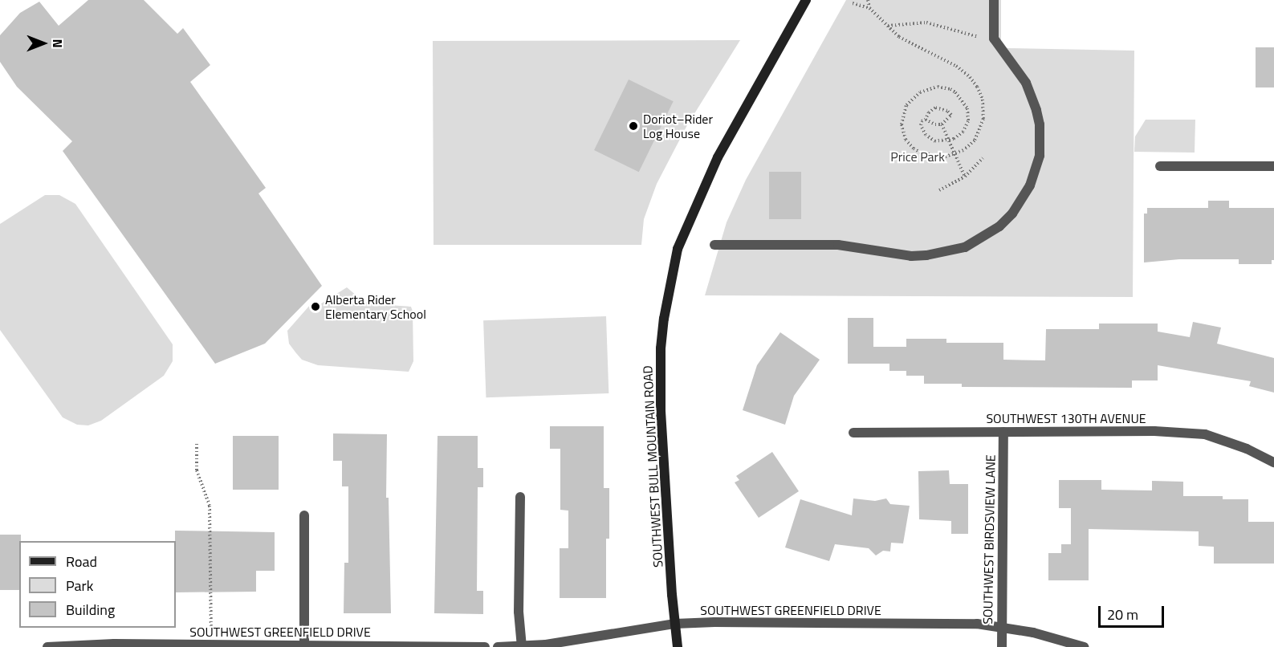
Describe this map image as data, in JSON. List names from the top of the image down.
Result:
{
  "streets": {
    "main road": ["SOUTHWEST BULL MOUNTAIN ROAD"],
    "street": ["SOUTHWEST 130TH AVENUE", "SOUTHWEST BIRDSVIEW LANE", "SOUTHWEST GREENFIELD DRIVE"]
  },
  "crossings": [
    ["SOUTHWEST 130TH AVENUE", "SOUTHWEST BIRDSVIEW LANE"],
    ["SOUTHWEST BULL MOUNTAIN ROAD", "SOUTHWEST GREENFIELD DRIVE"],
    ["SOUTHWEST BIRDSVIEW LANE", "SOUTHWEST GREENFIELD DRIVE"]
  ],
  "parks": ["Price Park"],
  "places": ["Doriot–Rider Log House", "Alberta Rider Elementary School"],
  "legend": ["Road", "Park", "Building"],
  "scale_bar": "20 m",
  "north": "right"
}
